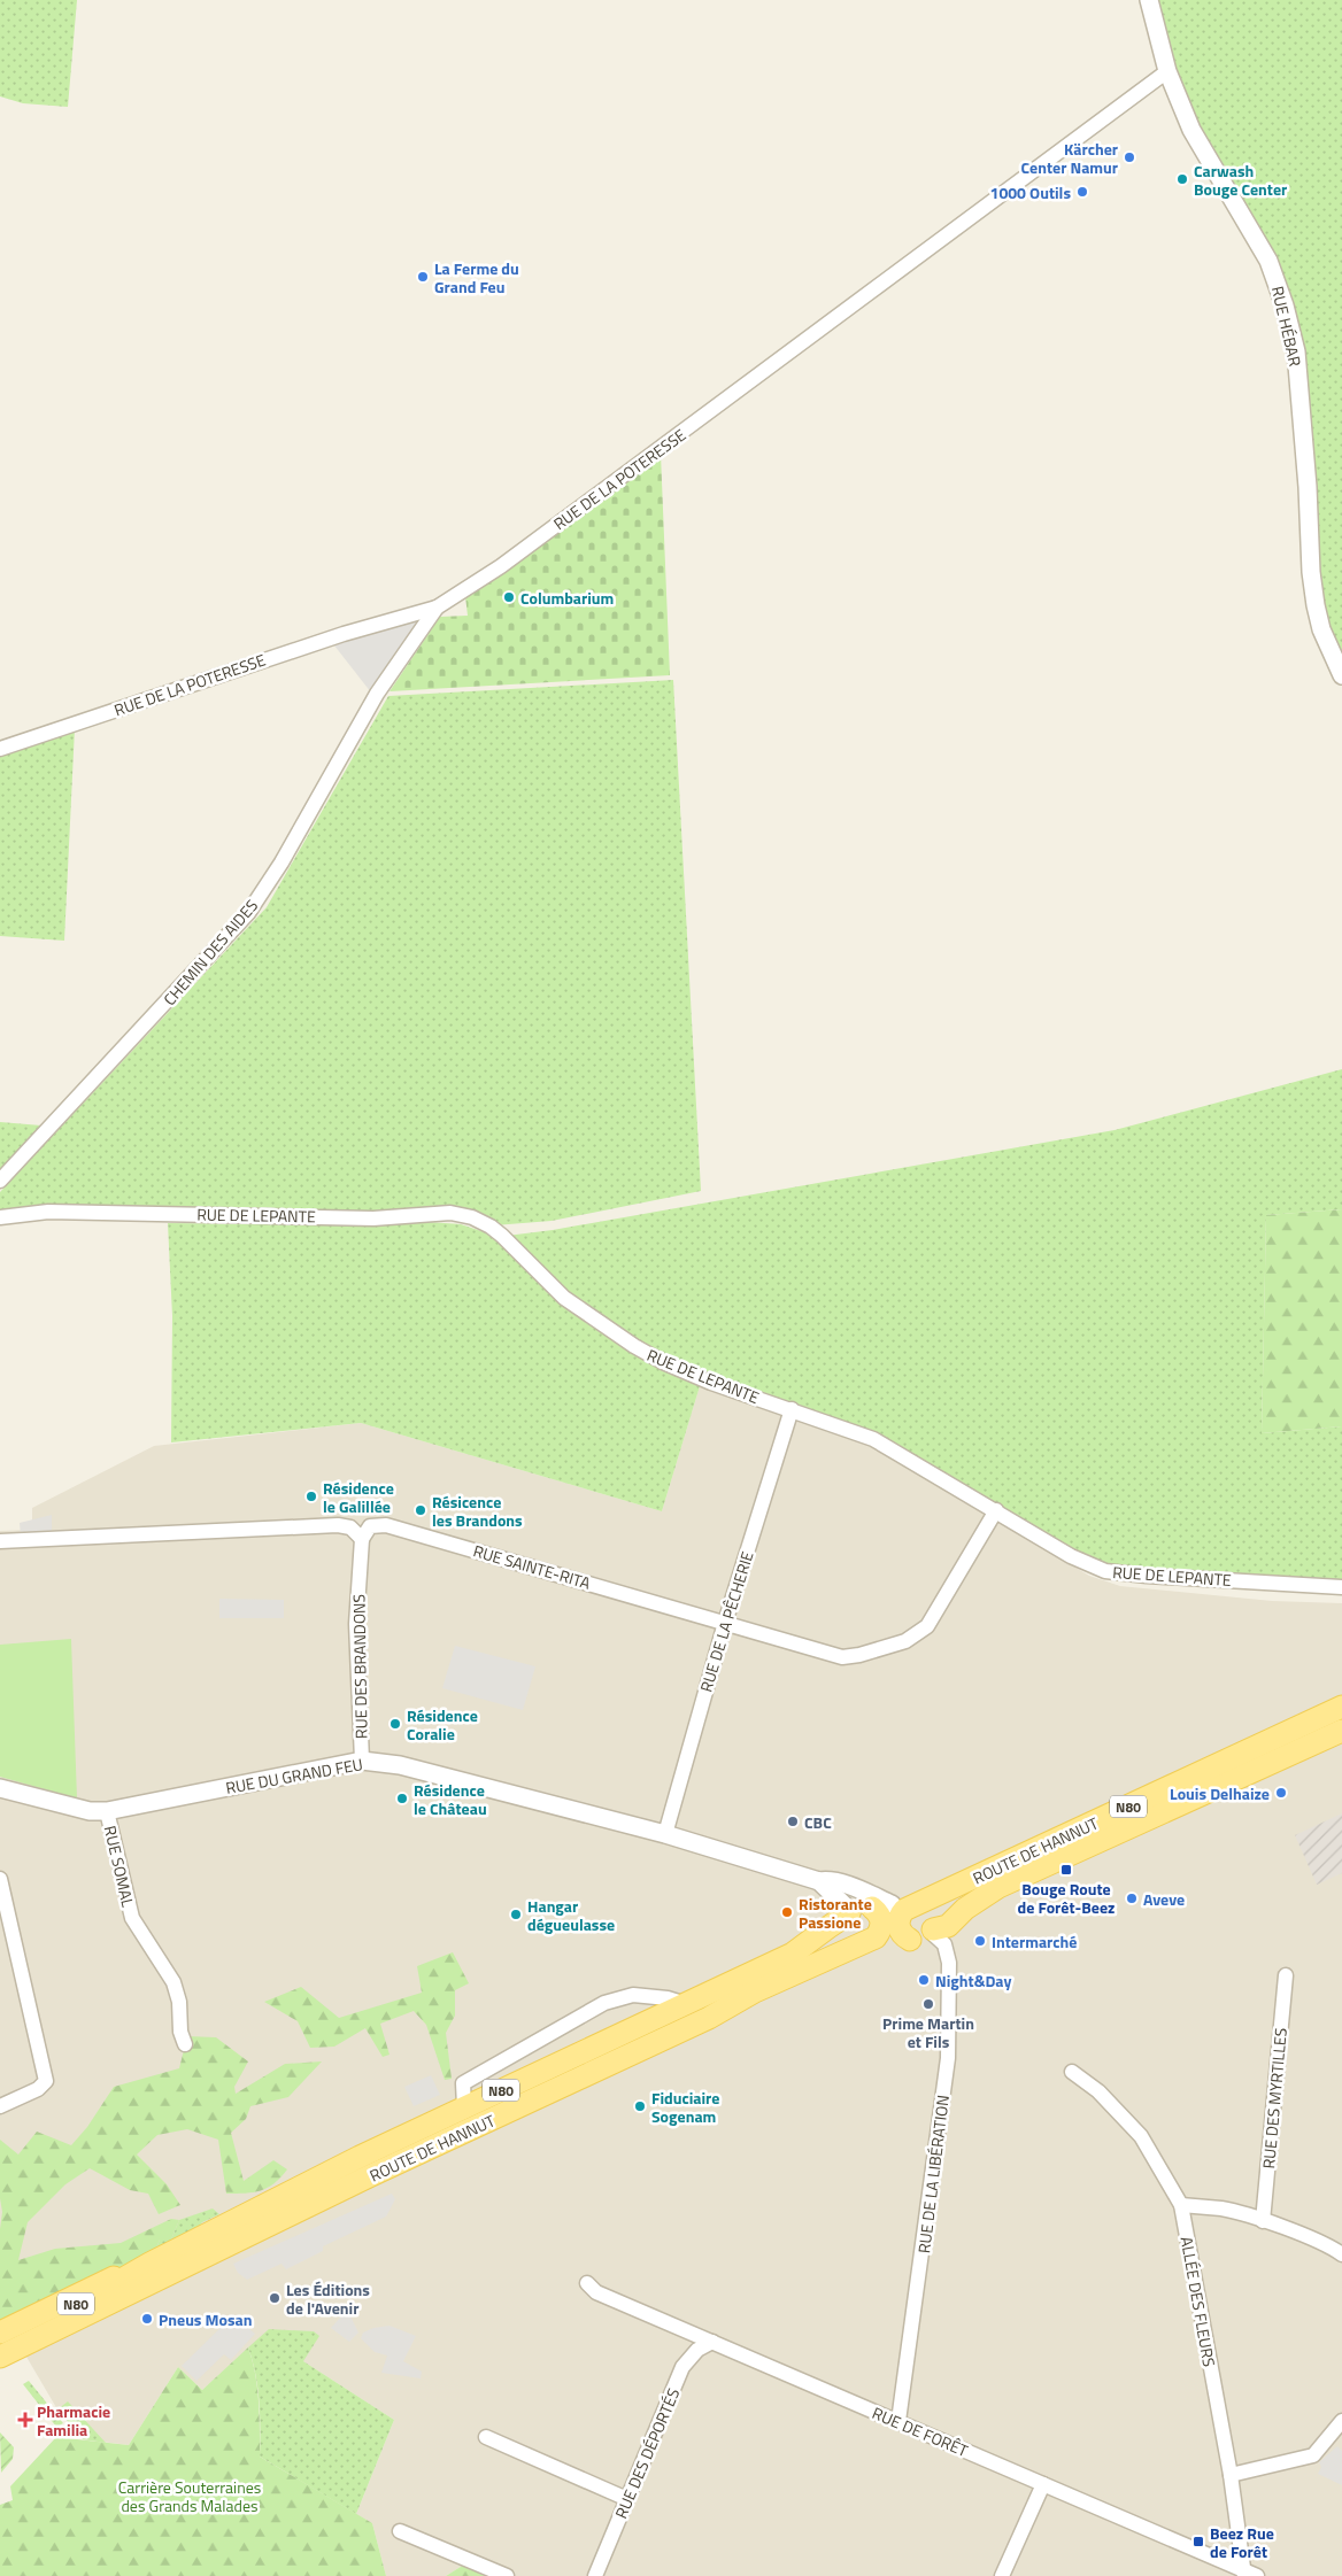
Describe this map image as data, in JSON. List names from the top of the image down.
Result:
{
  "streets": {
    "main road": ["N80", "ROUTE DE HANNUT"],
    "street": [
      "RUE HÉBAR",
      "RUE DE LA POTERESSE",
      "CHEMIN DES AIDES",
      "RUE DE LEPANTE",
      "RUE SAINTE-RITA",
      "RUE DE LA PÊCHERIE",
      "RUE DES BRANDONS",
      "RUE DU GRAND FEU",
      "RUE SOMAL",
      "RUE DES MYRTILLES",
      "RUE DE LA LIBÉRATION",
      "ALLÉE DES FLEURS",
      "RUE DE FORÊT",
      "RUE DES DÉPORTÉS"
    ]
  },
  "crossings": [
    ["RUE HÉBAR", "RUE DE LA POTERESSE"],
    ["RUE DE LA POTERESSE", "CHEMIN DES AIDES"],
    ["RUE DE LEPANTE", "RUE SAINTE-RITA"],
    ["RUE DE LEPANTE", "RUE DE LA PÊCHERIE"],
    ["RUE SAINTE-RITA", "RUE DE LA PÊCHERIE"],
    ["RUE SAINTE-RITA", "RUE DES BRANDONS"],
    ["RUE DE LA PÊCHERIE", "RUE DU GRAND FEU"],
    ["RUE DES BRANDONS", "RUE DU GRAND FEU"],
    ["RUE DU GRAND FEU", "ROUTE DE HANNUT"],
    ["RUE DU GRAND FEU", "RUE SOMAL"],
    ["ROUTE DE HANNUT", "RUE DE LA LIBÉRATION"],
    ["RUE DE LA LIBÉRATION", "RUE DE FORÊT"],
    ["ALLÉE DES FLEURS", "RUE DE FORÊT"],
    ["RUE DE FORÊT", "RUE DES DÉPORTÉS"]
  ],
  "parks": ["Carrière Souterraines des Grands Malades"],
  "places": {
    "other": [
      "Kärcher Center Namur",
      "Carwash Bouge Center",
      "1000 Outils",
      "La Ferme du Grand Feu",
      "Columbarium",
      "Résidence le Galillée",
      "Résicence les Brandons",
      "Résidence Coralie",
      "Louis Delhaize",
      "Résidence le Château",
      "CBC",
      "Aveve",
      "Ristorante Passione",
      "Hangar dégueulasse",
      "Intermarché",
      "Night&Day",
      "Prime Martin et Fils",
      "Fiduciaire Sogenam",
      "Les Éditions de l'Avenir",
      "Pneus Mosan"
    ],
    "transit": ["Bouge Route de Forêt-Beez", "Beez Rue de Forêt"],
    "health": ["Pharmacie Familia"]
  }
}
